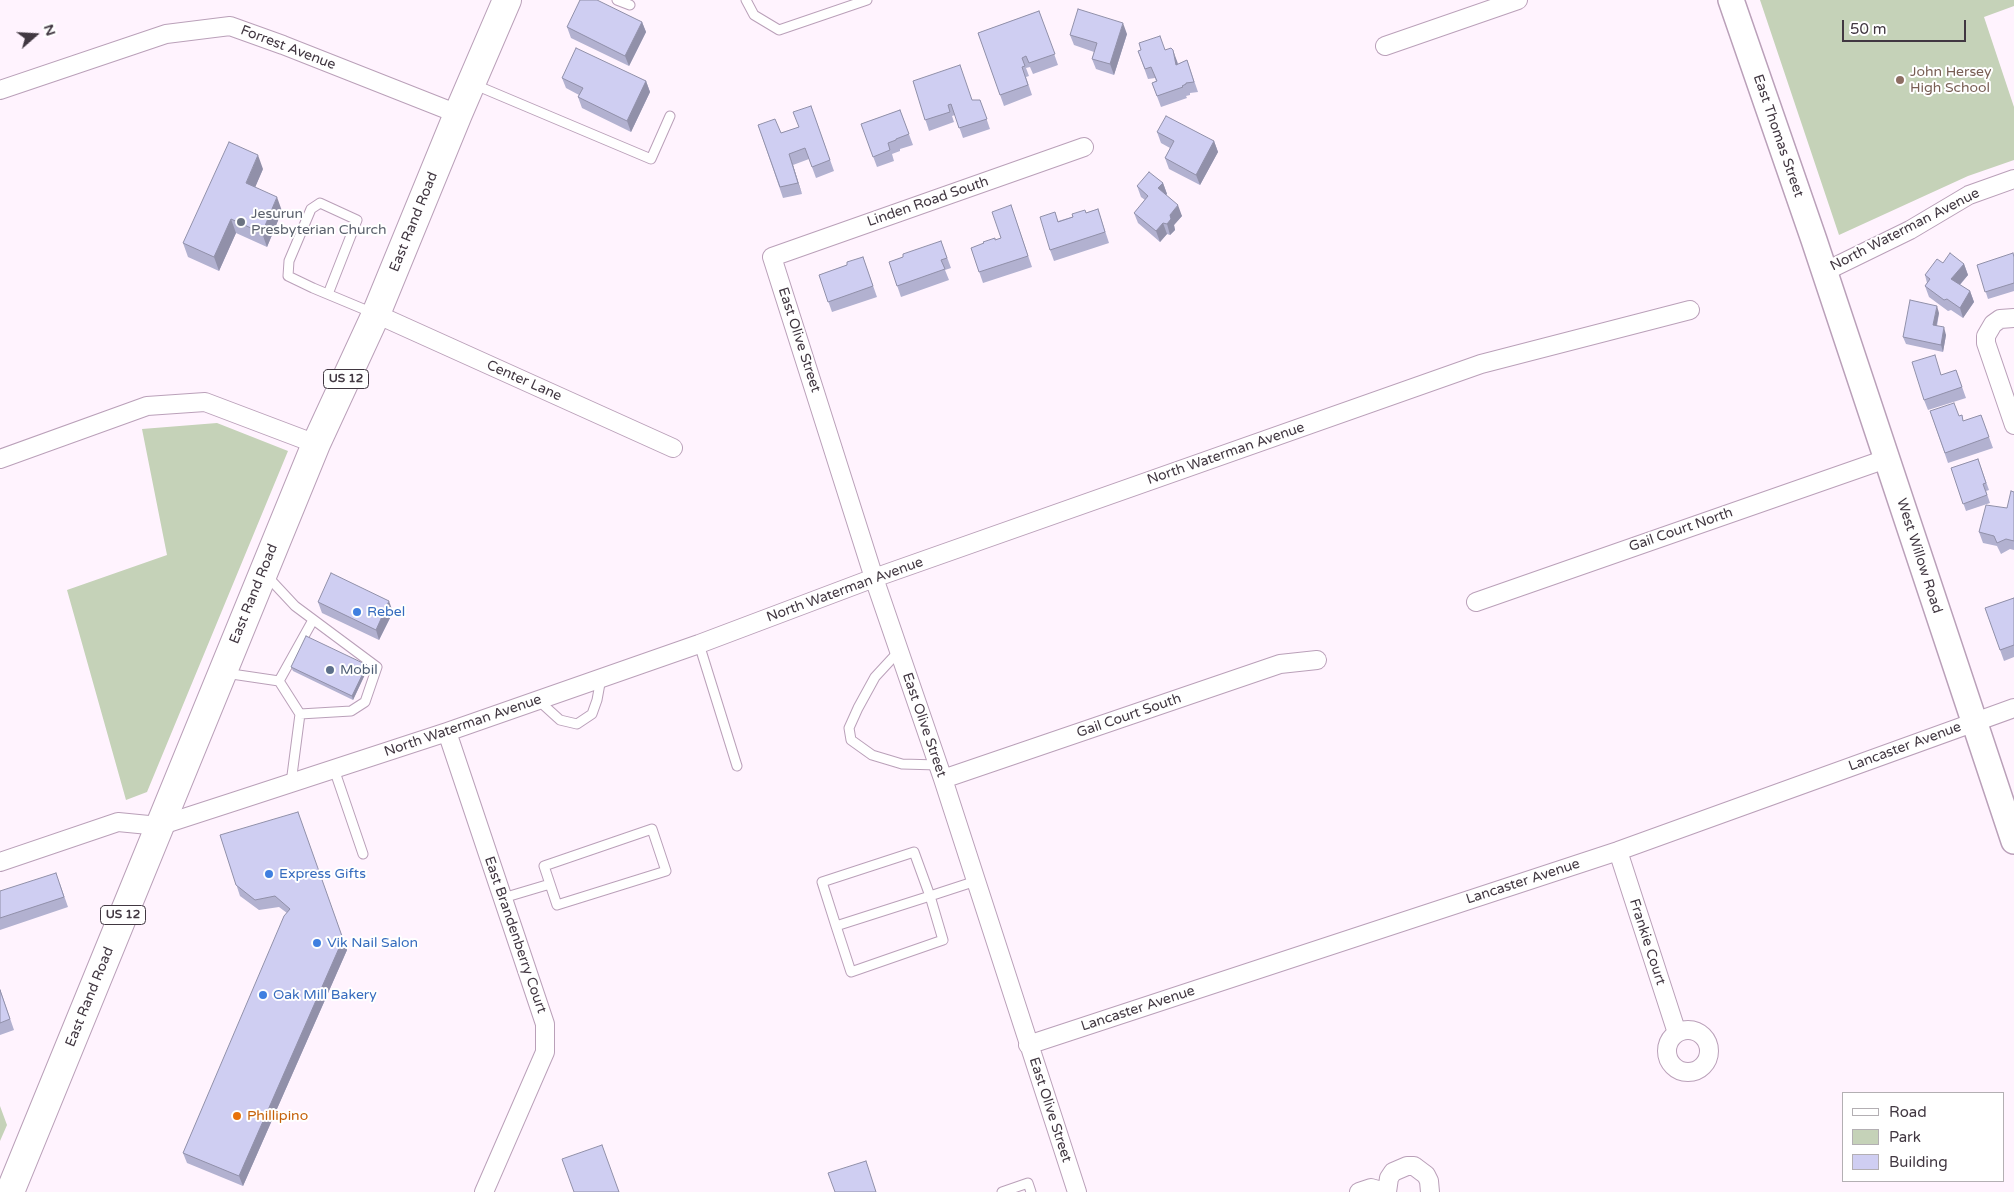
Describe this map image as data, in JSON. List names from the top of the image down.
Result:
{
  "streets": {
    "main road": ["East Rand Road", "US 12"],
    "street": [
      "Forrest Avenue",
      "East Thomas Street",
      "Linden Road South",
      "North Waterman Avenue",
      "East Olive Street",
      "Center Lane",
      "Gail Court North",
      "West Willow Road",
      "Gail Court South",
      "Lancaster Avenue",
      "East Brandenberry Court",
      "Frankie Court"
    ]
  },
  "crossings": [
    ["Forrest Avenue", "East Rand Road"],
    ["East Thomas Street", "North Waterman Avenue"],
    ["East Thomas Street", "West Willow Road"],
    ["Linden Road South", "East Olive Street"],
    ["East Rand Road", "North Waterman Avenue"],
    ["East Rand Road", "Center Lane"],
    ["North Waterman Avenue", "East Olive Street"],
    ["North Waterman Avenue", "West Willow Road"],
    ["North Waterman Avenue", "East Brandenberry Court"],
    ["East Olive Street", "Gail Court South"],
    ["East Olive Street", "Lancaster Avenue"],
    ["Gail Court North", "West Willow Road"],
    ["West Willow Road", "Lancaster Avenue"],
    ["Lancaster Avenue", "Frankie Court"]
  ],
  "places": [
    "John Hersey High School",
    "Jesurun Presbyterian Church",
    "Rebel",
    "Mobil",
    "Express Gifts",
    "Vik Nail Salon",
    "Oak Mill Bakery",
    "Phillipino"
  ],
  "legend": ["Road", "Park", "Building"],
  "scale_bar": "50 m",
  "north": "right"
}
